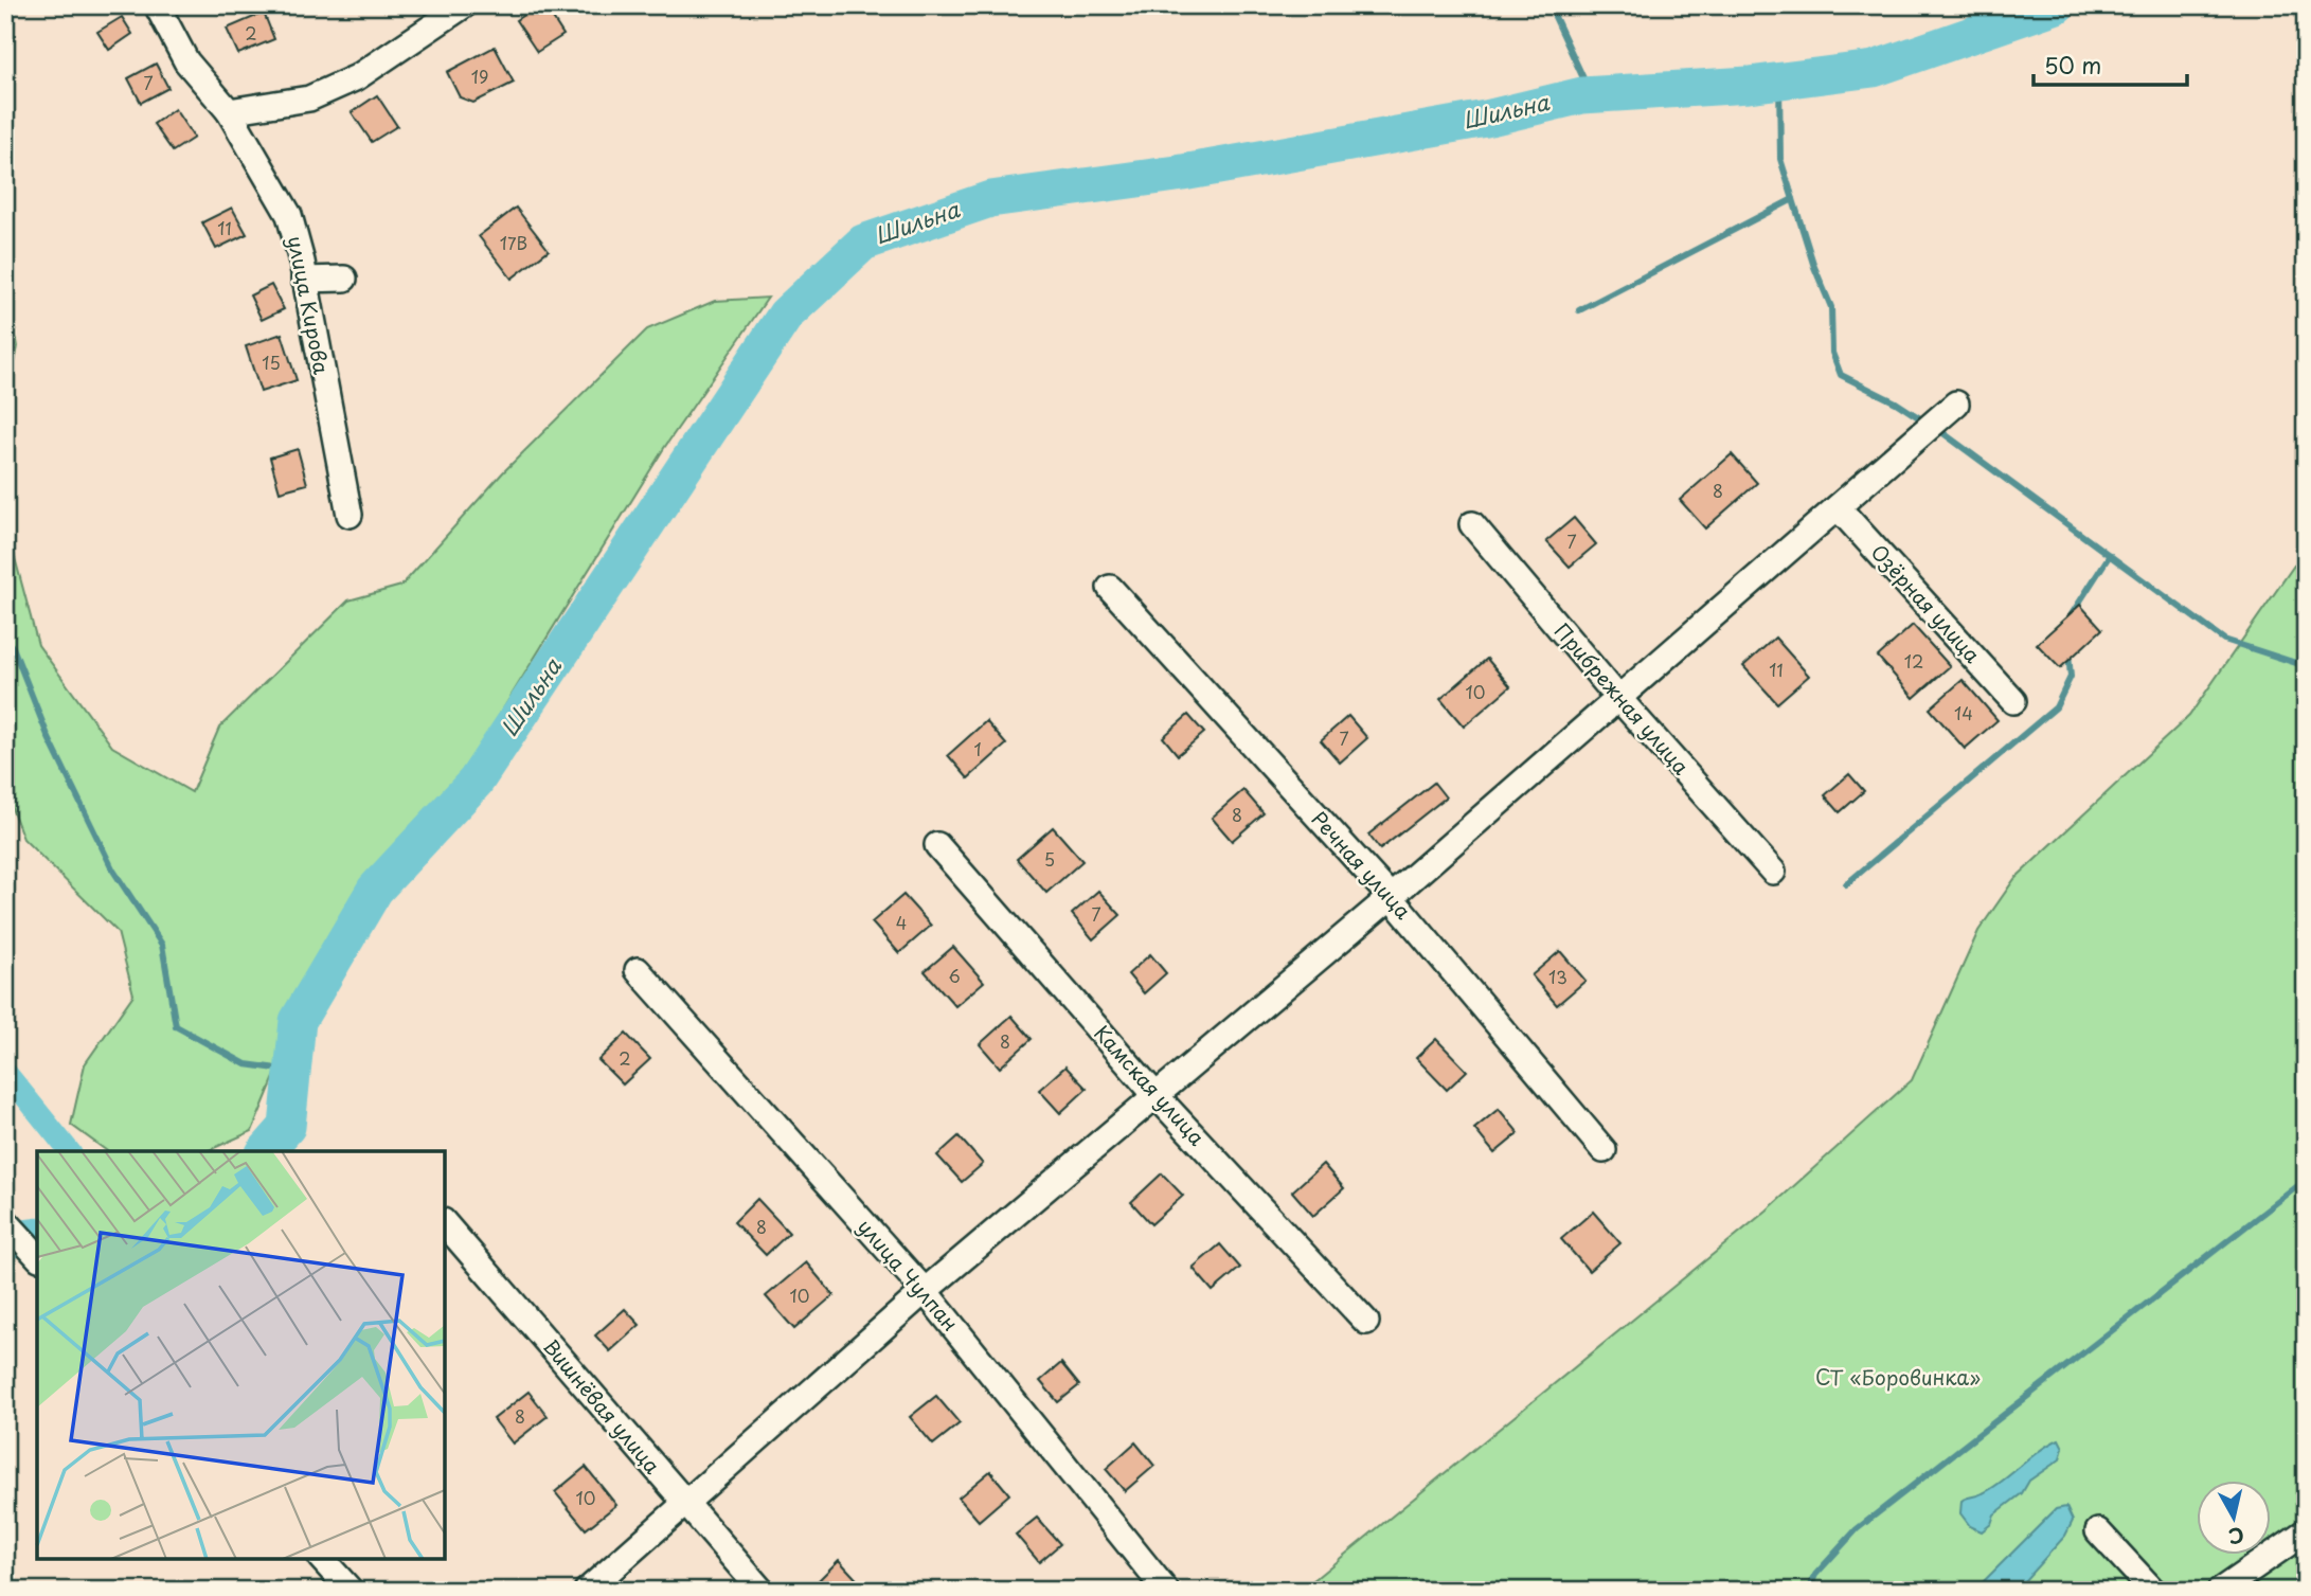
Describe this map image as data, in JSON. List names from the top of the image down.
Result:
{
  "streets": {
    "street": [
      "улица Кирова",
      "Озёрная улица",
      "Прибрежная улица",
      "Речная улица",
      "Камская улица",
      "улица Чулпан",
      "Вишнёвая улица"
    ]
  },
  "water": ["Шильна"],
  "parks": ["СТ «Боровинка»"],
  "house_numbers": [
    "2",
    "19",
    "7",
    "11",
    "17В",
    "15",
    "8",
    "7",
    "12",
    "11",
    "10",
    "14",
    "7",
    "1",
    "8",
    "5",
    "7",
    "4",
    "6",
    "13",
    "8",
    "2",
    "8",
    "10",
    "8",
    "10"
  ],
  "scale_bar": "50 m",
  "north": "bottom"
}
